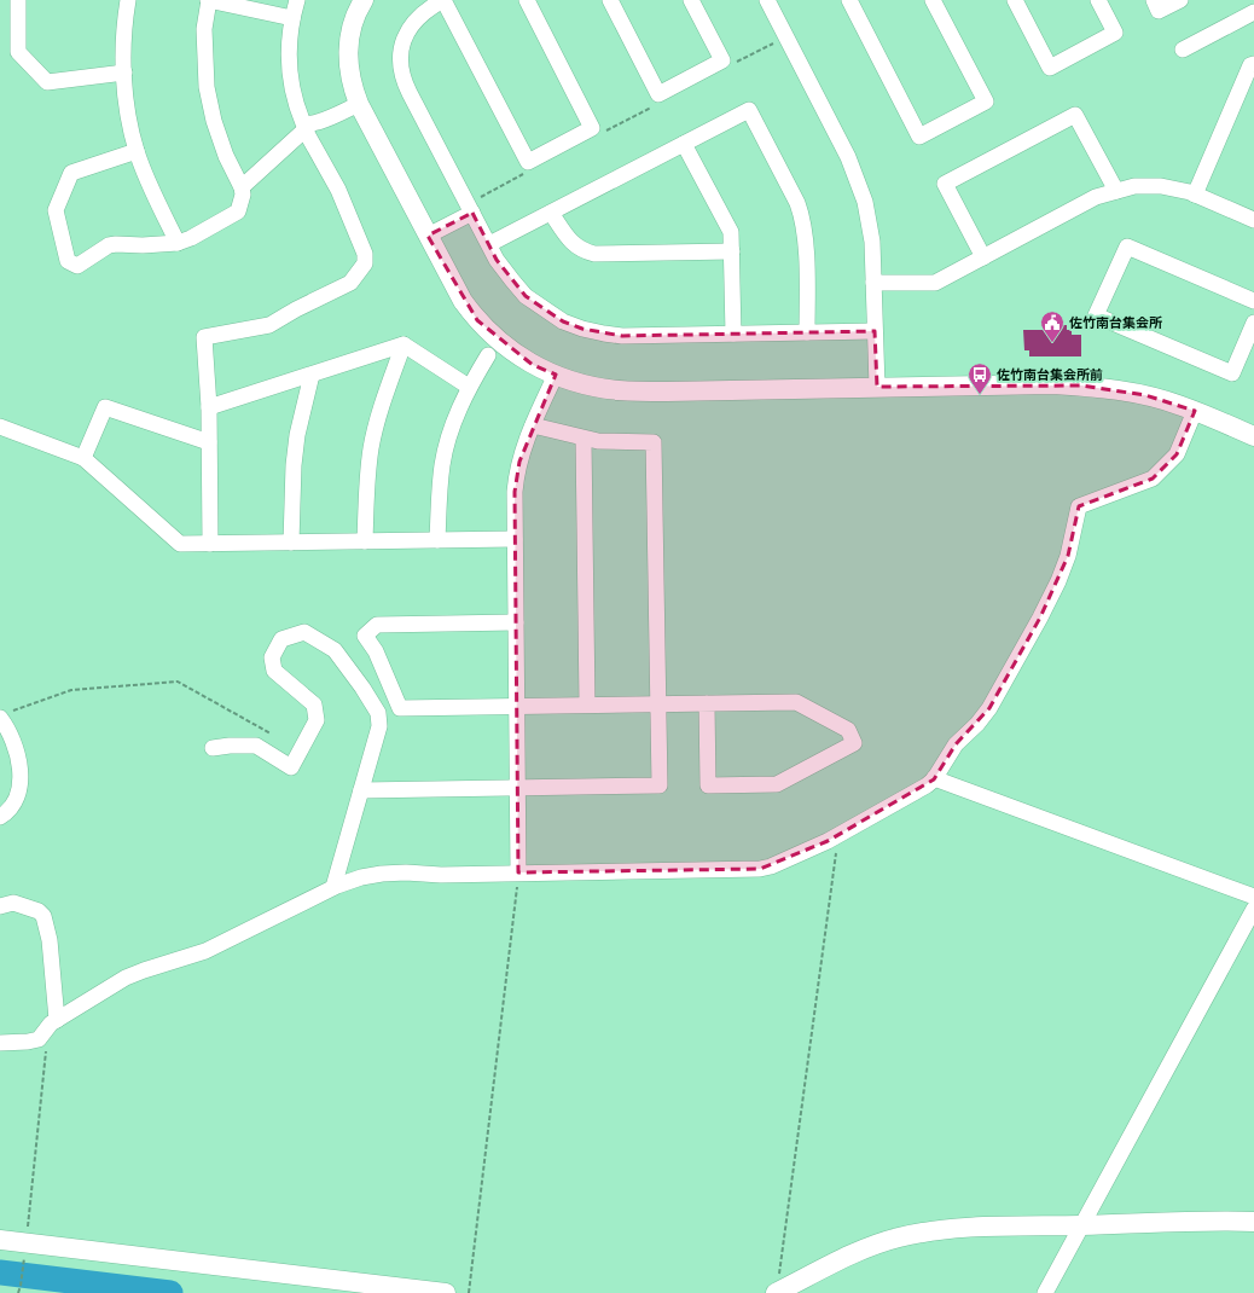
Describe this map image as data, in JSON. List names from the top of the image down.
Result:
{
  "places": {
    "public building": ["佐竹南台集会所"],
    "bus stop": ["佐竹南台集会所前"]
  }
}
